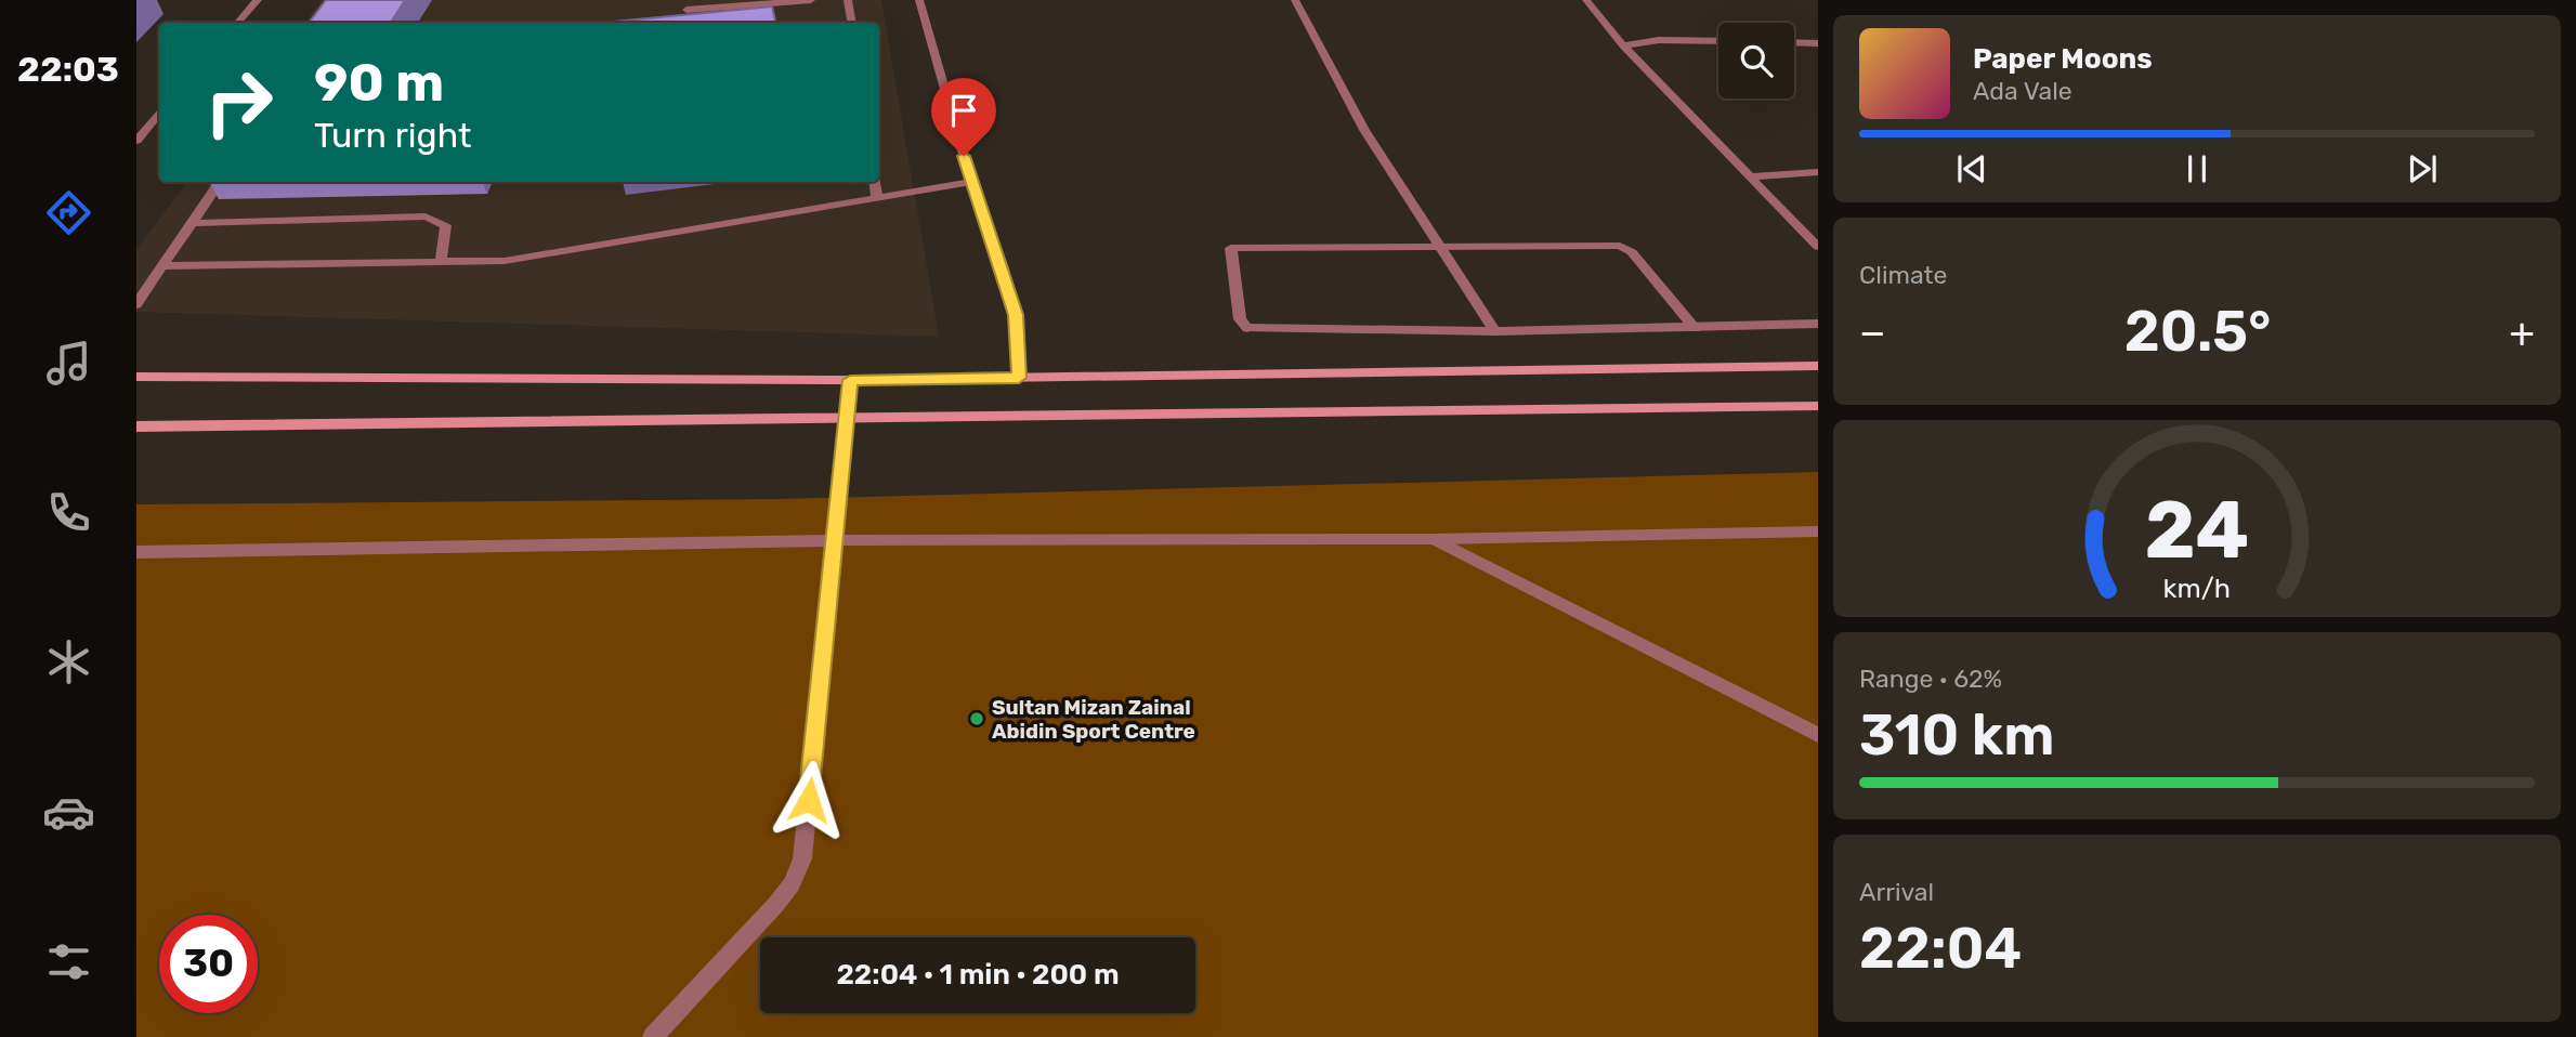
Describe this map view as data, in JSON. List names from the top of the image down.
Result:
{
  "places": ["Sultan Mizan Zainal Abidin Sport Centre"],
  "page": {
    "tabs": "22:03",
    "turn": ["90 m", "Turn right"],
    "song": ["Paper Moons", "Ada Vale"],
    "tile": [
      "Climate",
      ["Range · 62%", "310 km"],
      ["Arrival", "22:04"]
    ],
    "heat": ["−", "20.5°", "+"],
    "limit": "30",
    "trip": "22:04 · 1 min · 200 m",
    "gauge": ["24", "km/h"]
  }
}
